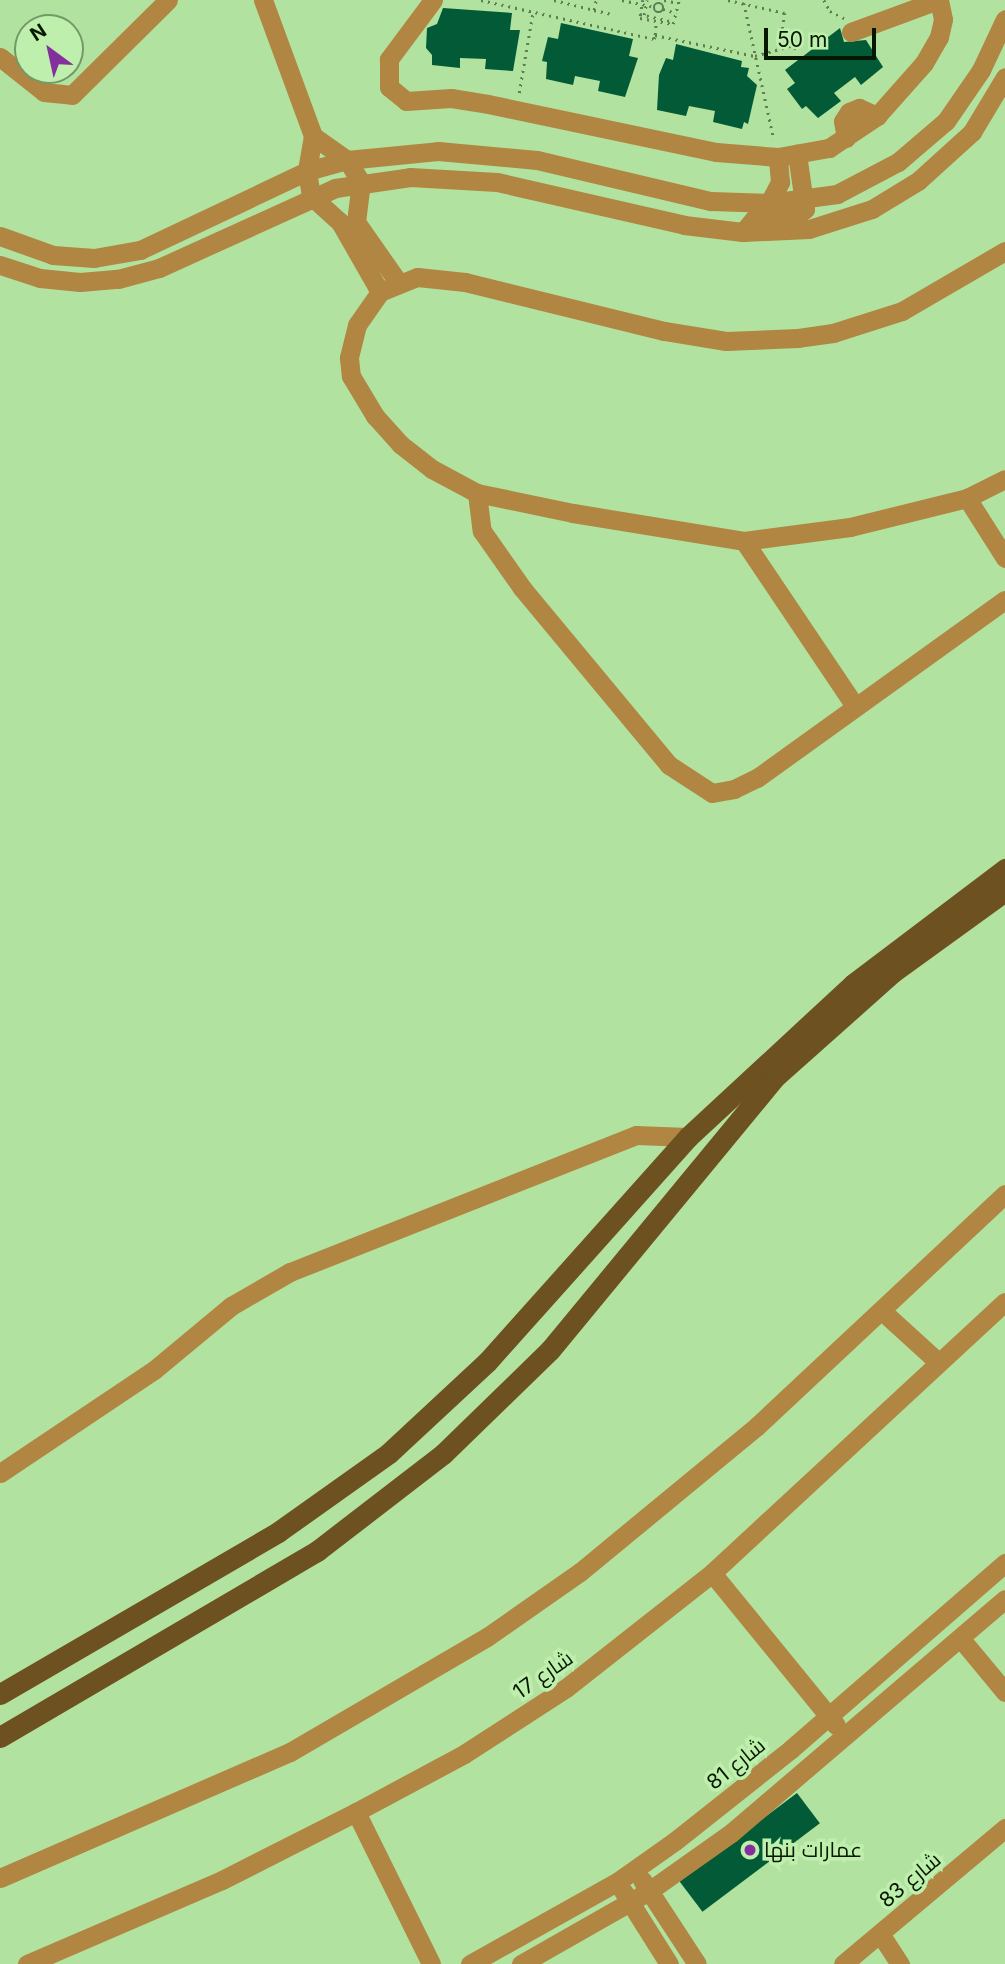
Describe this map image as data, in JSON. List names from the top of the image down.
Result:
{
  "streets": {
    "street": ["شارع 17", "شارع 81", "شارع 83"]
  },
  "places": ["عمارات بنها"],
  "scale_bar": "50 m",
  "north": "top left"
}
